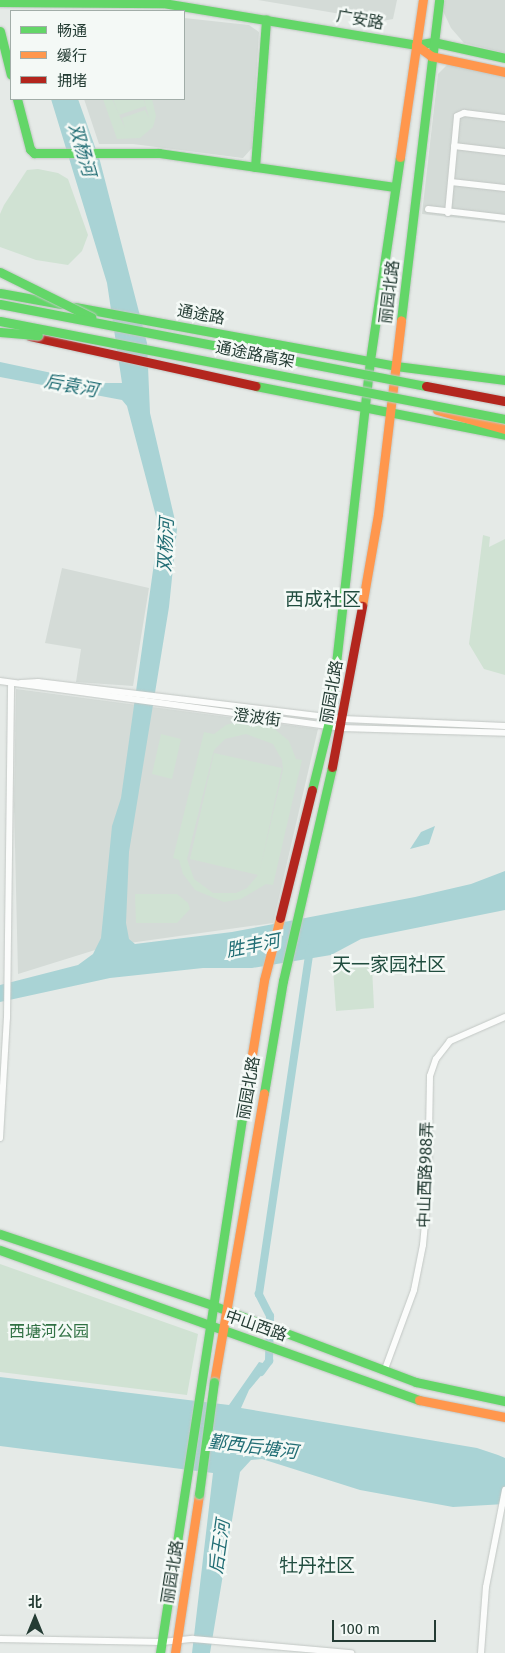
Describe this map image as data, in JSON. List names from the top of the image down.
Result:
{
  "streets": {
    "main road": [
      "广安路",
      "丽园北路",
      "通途路",
      "通途路高架",
      "中山西路"
    ],
    "street": ["澄波街", "中山西路988弄"]
  },
  "crossings": [
    ["广安路", "丽园北路"],
    ["丽园北路", "通途路"],
    ["丽园北路", "澄波街"],
    ["丽园北路", "中山西路"],
    ["中山西路988弄", "中山西路"]
  ],
  "districts": ["西成社区", "天一家园社区", "牡丹社区"],
  "water": [
    "双杨河",
    "后袁河",
    "胜丰河",
    "鄞西后塘河",
    "后王河"
  ],
  "parks": ["西塘河公园"],
  "legend": ["畅通", "缓行", "拥堵"],
  "scale_bar": "100 m",
  "north": "top"
}
